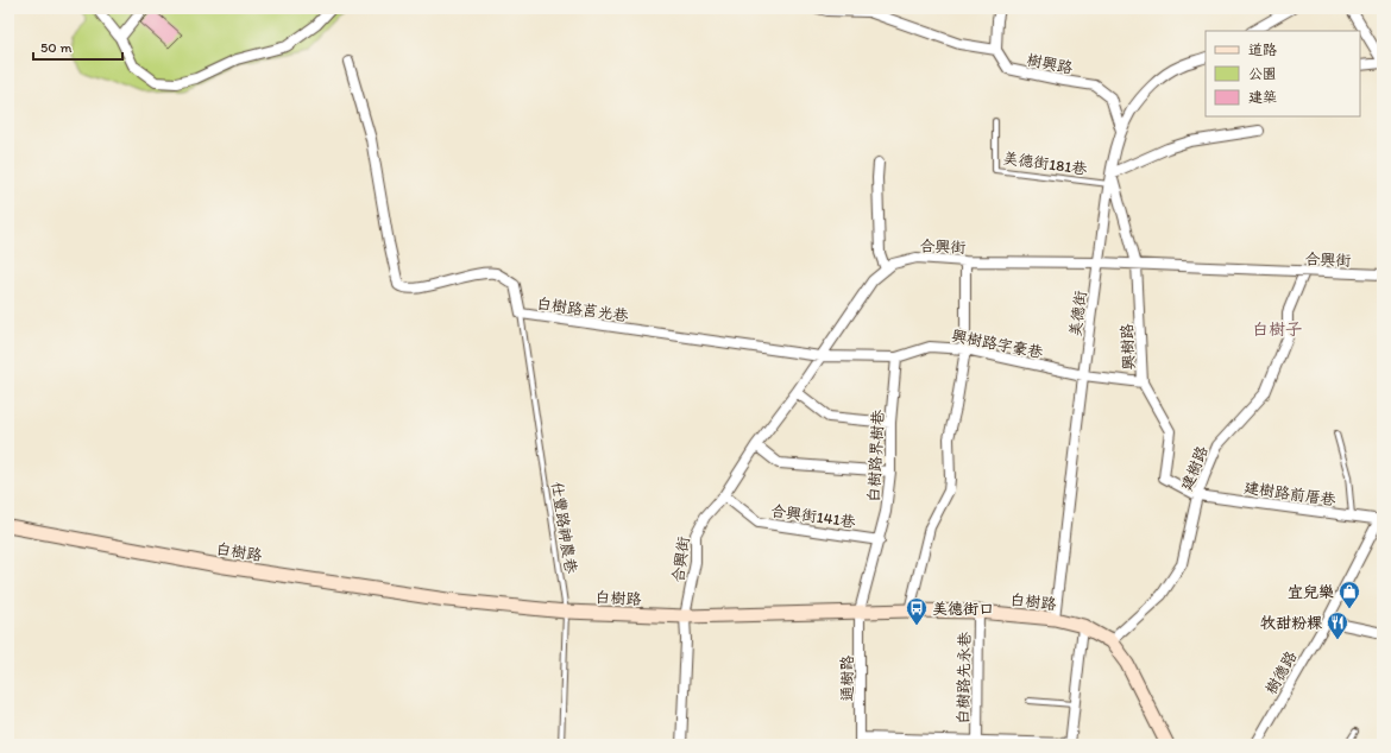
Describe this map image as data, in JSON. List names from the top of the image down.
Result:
{
  "streets": {
    "street": [
      "樹興路",
      "合興街",
      "白樹路莒光巷",
      "美德街",
      "興樹路字豪巷",
      "興樹路",
      "白樹路界樹巷",
      "建樹路",
      "建樹路前厝巷",
      "合興街141巷",
      "白樹路",
      "樹德路",
      "通樹路",
      "白樹路先永巷"
    ],
    "lane": ["美德街181巷", "仕豐路神農巷"]
  },
  "crossings": [
    ["樹興路", "美德街"],
    ["美德街181巷", "美德街"],
    ["合興街", "白樹路莒光巷"],
    ["合興街", "美德街"],
    ["合興街", "興樹路字豪巷"],
    ["合興街", "興樹路"],
    ["合興街", "建樹路"],
    ["合興街", "合興街141巷"],
    ["合興街", "白樹路"],
    ["白樹路莒光巷", "興樹路字豪巷"],
    ["白樹路莒光巷", "仕豐路神農巷"],
    ["美德街", "興樹路字豪巷"],
    ["美德街", "興樹路"],
    ["美德街", "白樹路"],
    ["興樹路字豪巷", "興樹路"],
    ["興樹路字豪巷", "白樹路界樹巷"],
    ["興樹路", "建樹路"],
    ["興樹路", "建樹路前厝巷"],
    ["白樹路界樹巷", "合興街141巷"],
    ["白樹路界樹巷", "白樹路"],
    ["白樹路界樹巷", "通樹路"],
    ["建樹路", "建樹路前厝巷"],
    ["建樹路", "白樹路"],
    ["建樹路前厝巷", "樹德路"],
    ["仕豐路神農巷", "白樹路"],
    ["白樹路", "通樹路"],
    ["白樹路", "白樹路先永巷"]
  ],
  "districts": ["白樹子"],
  "places": {
    "shop": ["宜兒樂"],
    "bus stop": ["美德街口"],
    "restaurant": ["牧甜粉粿"]
  },
  "legend": ["道路", "公園", "建築"],
  "scale_bar": "50 m"
}
